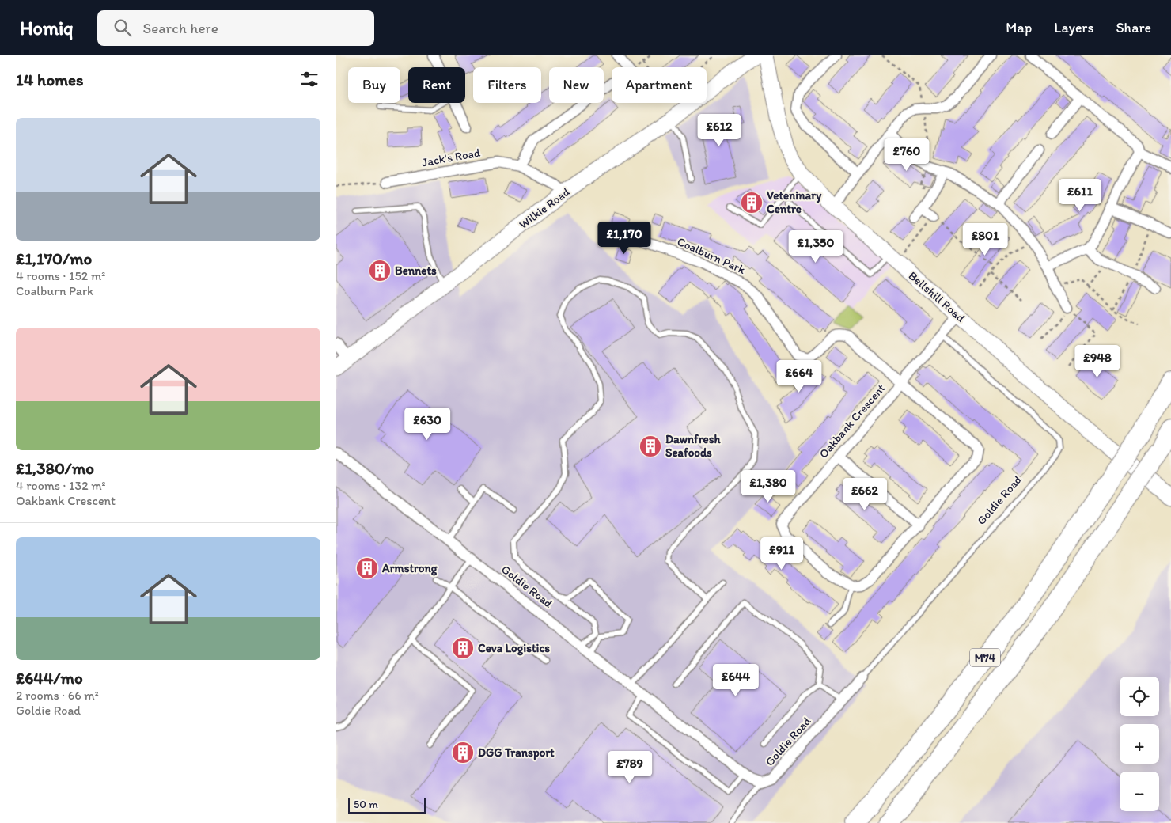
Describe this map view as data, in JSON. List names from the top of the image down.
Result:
{
  "streets": {
    "highway": ["M74"],
    "main road": ["Wilkie Road", "Bellshill Road"],
    "street": [
      "Jack's Road",
      "Coalburn Park",
      "Oakbank Crescent",
      "Goldie Road"
    ]
  },
  "crossings": [
    ["Jack's Road", "Wilkie Road"],
    ["Coalburn Park", "Oakbank Crescent"],
    ["Bellshill Road", "Oakbank Crescent"],
    ["Oakbank Crescent", "Goldie Road"]
  ],
  "places": {
    "building": [
      "Veteninary Centre",
      "Bennets",
      "Dawnfresh Seafoods",
      "Armstrong",
      "Ceva Logistics",
      "DGG Transport"
    ]
  },
  "scale_bar": "50 m",
  "page": {
    "header": "Homiq",
    "search": "Search here",
    "nav": ["Map", "Layers", "Share"],
    "heading": "14 homes",
    "chip": [
      "Buy",
      "Rent",
      "Filters",
      "New",
      "Apartment"
    ],
    "list": [
      {
        "name": "£1,170/mo",
        "note": "4 rooms · 152 m² · Coalburn Park"
      },
      {
        "name": "£1,380/mo",
        "note": "4 rooms · 132 m² · Oakbank Crescent"
      },
      {
        "name": "£644/mo",
        "note": "2 rooms · 66 m² · Goldie Road"
      }
    ],
    "price": [
      "£612",
      "£760",
      "£611",
      "£1,170",
      "£801",
      "£1,350",
      "£948",
      "£664",
      "£630",
      "£1,380",
      "£662",
      "£911",
      "£644",
      "£789"
    ],
    "map_buttons": ["+", "−"],
    "scale": "50 m"
  }
}
